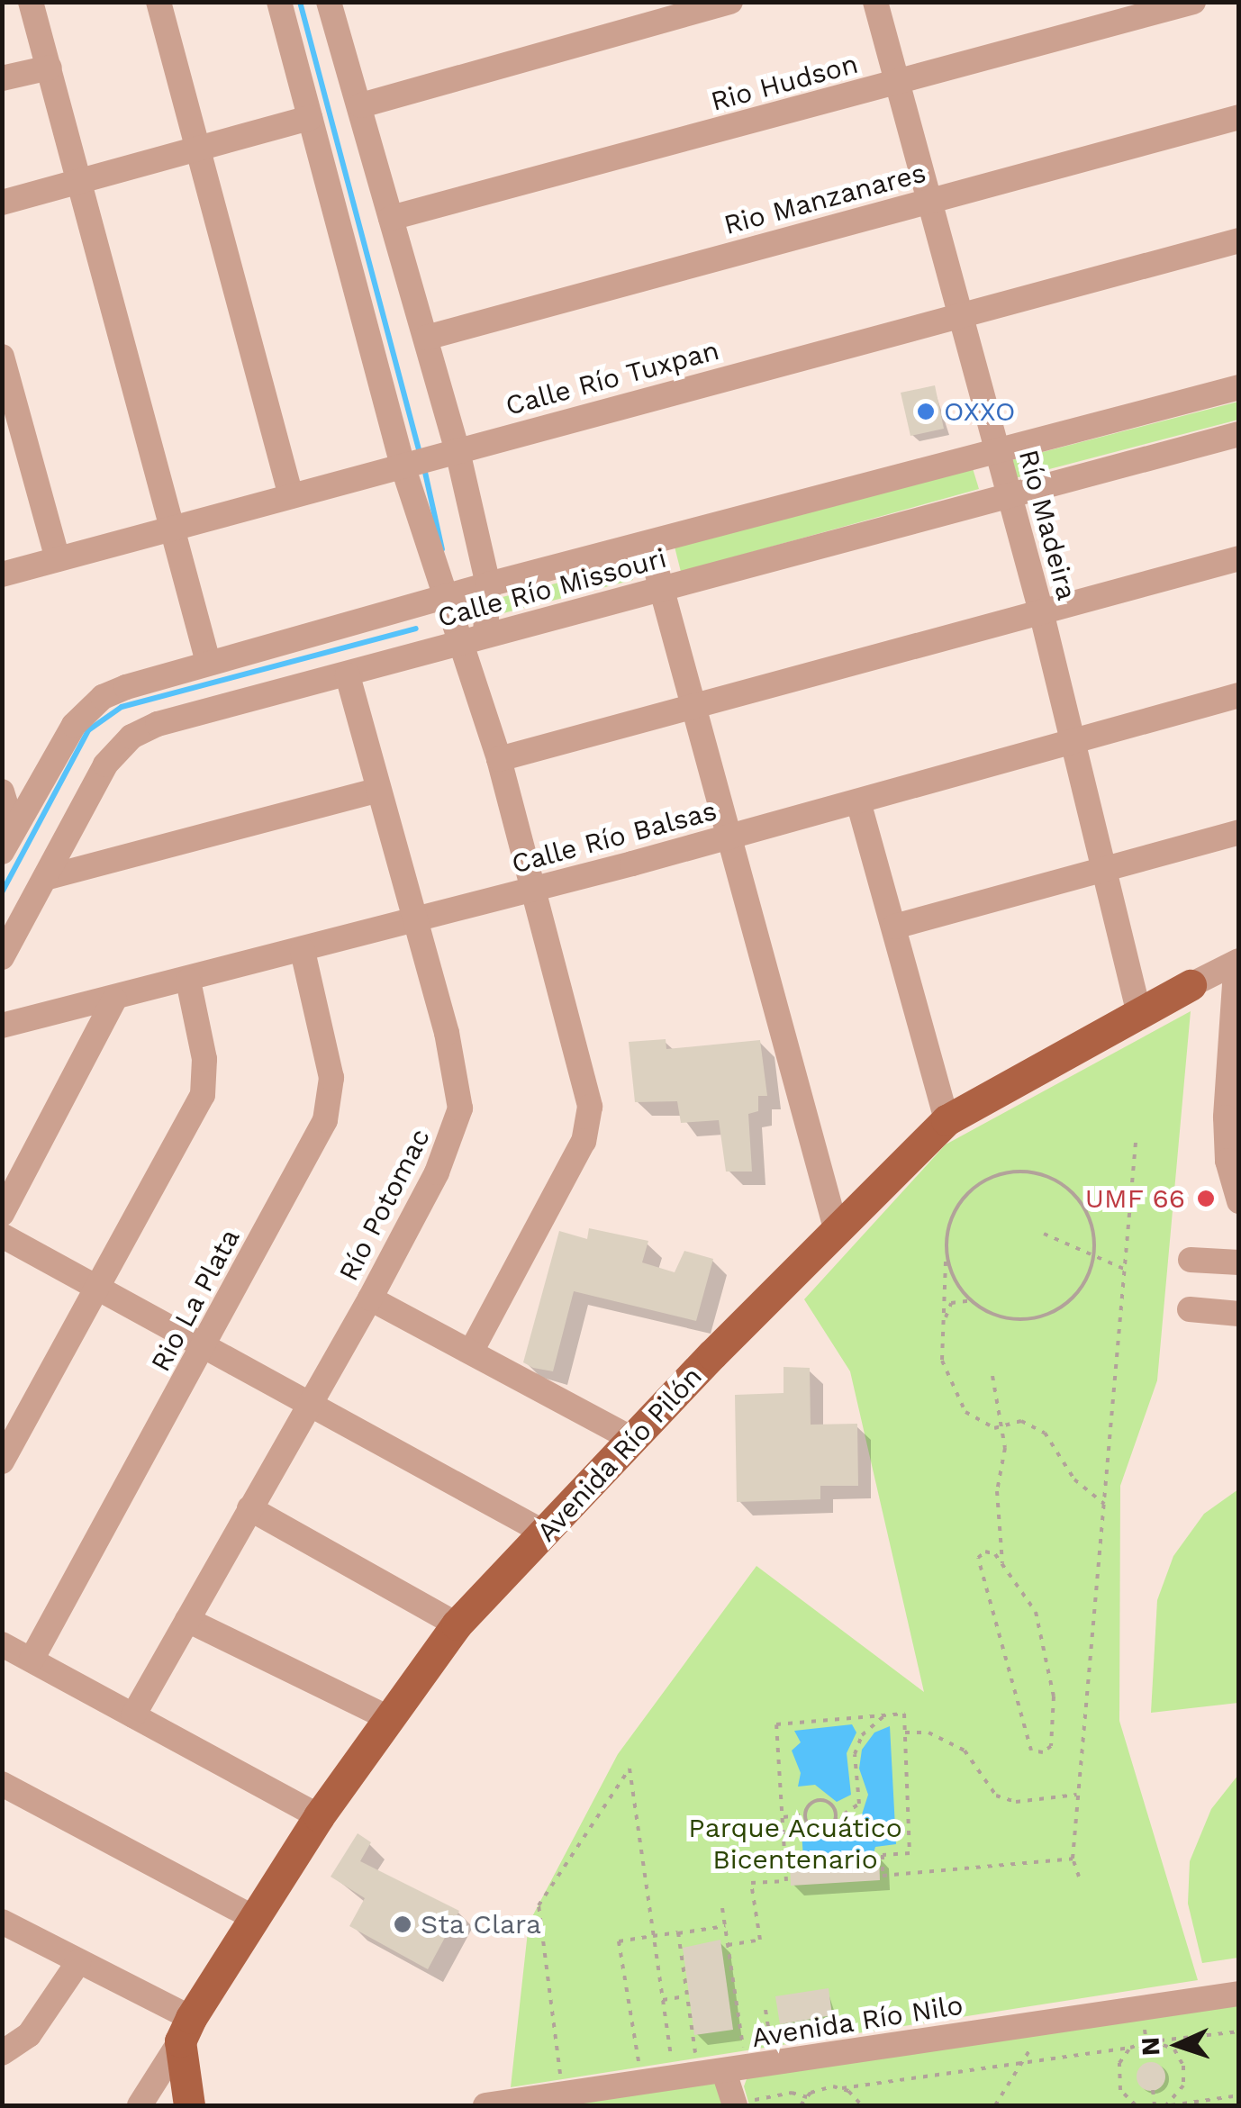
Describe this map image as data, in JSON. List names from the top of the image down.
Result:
{
  "streets": {
    "main road": ["Avenida Río Pilón"],
    "street": [
      "Rio Hudson",
      "Rio Manzanares",
      "Calle Río Tuxpan",
      "Río Madeira",
      "Calle Río Missouri",
      "Calle Río Balsas",
      "Río Potomac",
      "Rio La Plata",
      "Avenida Río Nilo"
    ]
  },
  "crossings": [
    ["Rio Hudson", "Río Madeira"],
    ["Rio Manzanares", "Río Madeira"],
    ["Calle Río Tuxpan", "Río Madeira"],
    ["Río Madeira", "Calle Río Missouri"],
    ["Río Madeira", "Calle Río Balsas"],
    ["Río Madeira", "Avenida Río Pilón"],
    ["Calle Río Missouri", "Río Potomac"],
    ["Calle Río Balsas", "Río Potomac"],
    ["Calle Río Balsas", "Rio La Plata"]
  ],
  "parks": ["Parque Acuático Bicentenario"],
  "places": ["OXXO", "UMF 66", "Sta Clara"],
  "north": "left"
}
